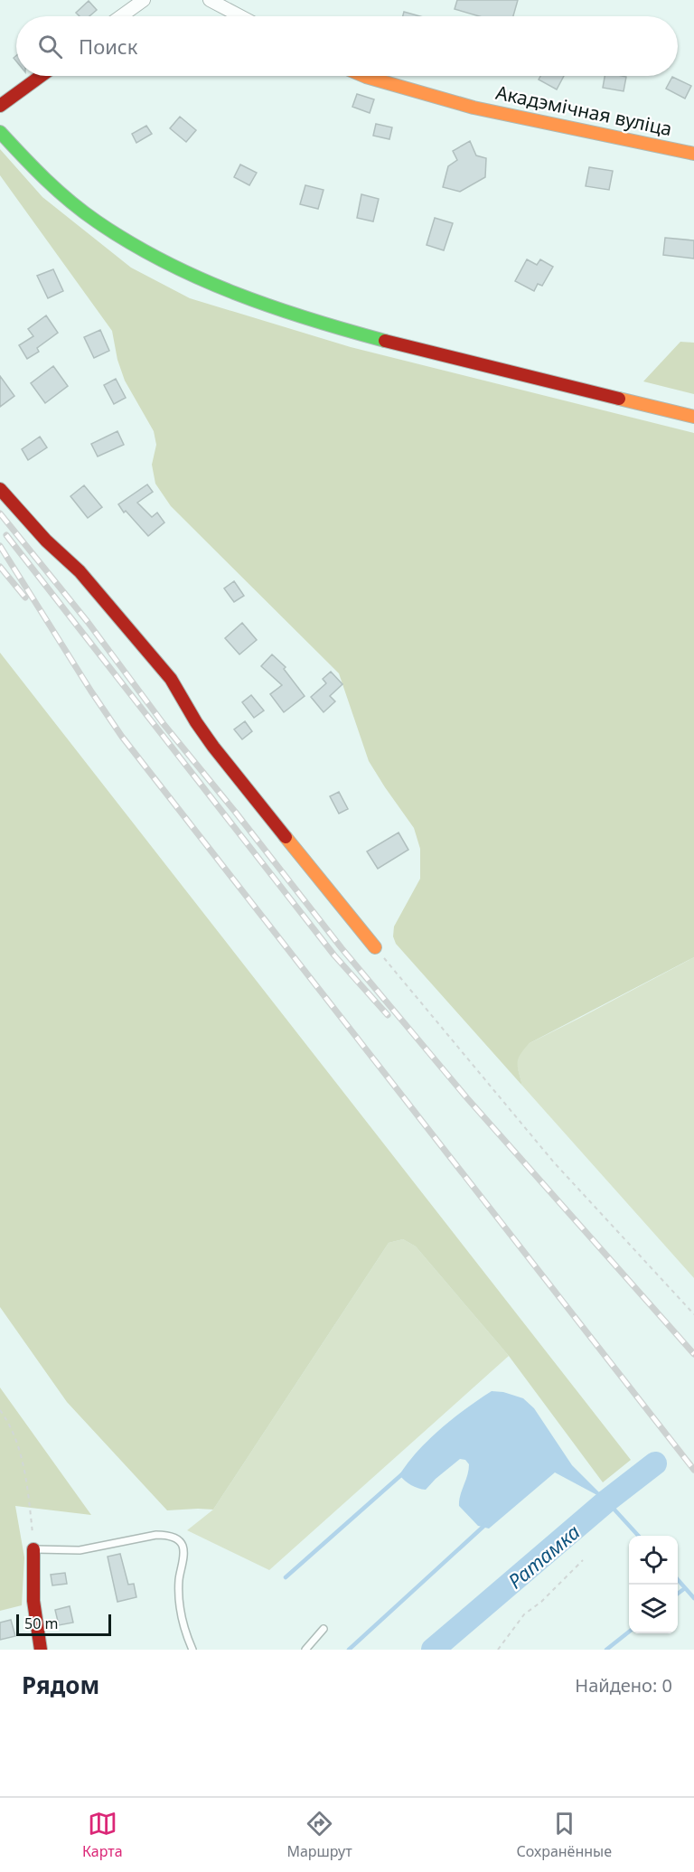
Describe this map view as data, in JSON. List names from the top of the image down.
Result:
{
  "streets": {
    "street": ["Акадэмічная вуліца"]
  },
  "water": ["Ратамка"],
  "scale_bar": "50 m",
  "page": {
    "search": "Поиск",
    "scale": "50 m",
    "heading": ["Рядом", "Найдено: 0"],
    "nav": ["Карта", "Маршрут", "Сохранённые"]
  }
}
